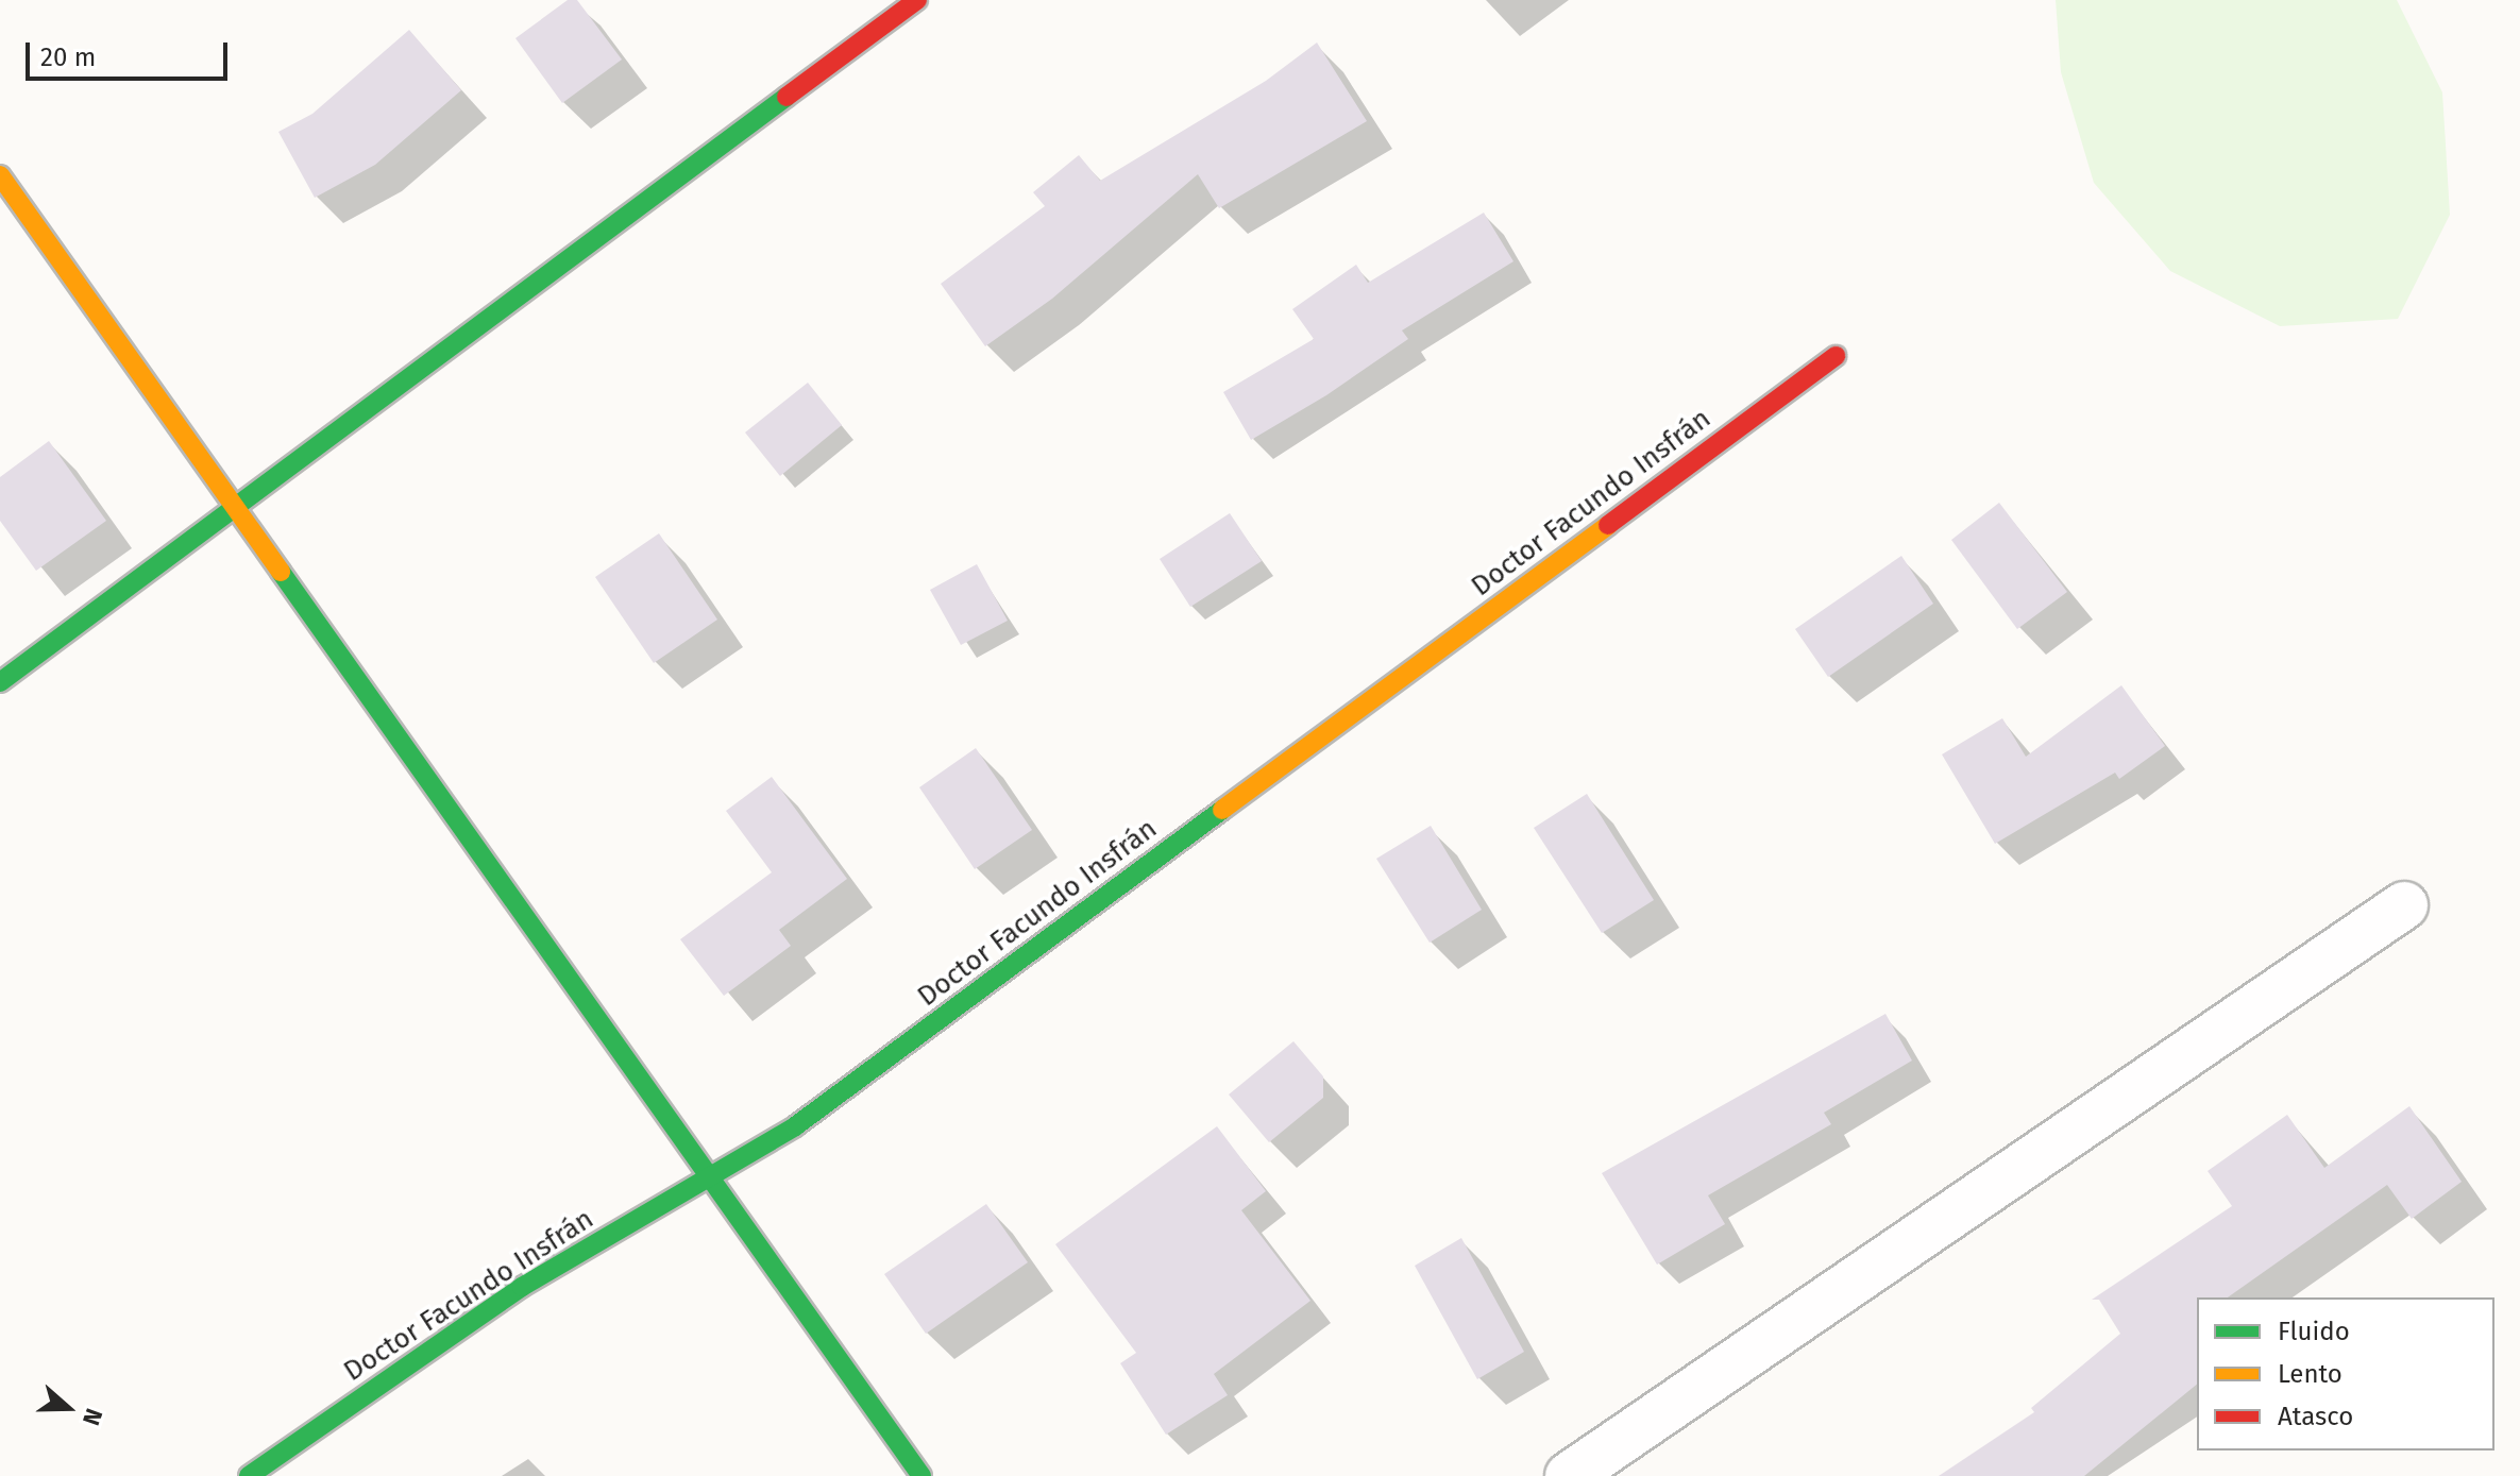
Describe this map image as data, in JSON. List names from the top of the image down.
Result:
{
  "streets": {
    "street": ["Doctor Facundo Insfrán"]
  },
  "legend": ["Fluido", "Lento", "Atasco"],
  "scale_bar": "20 m",
  "north": "right"
}
